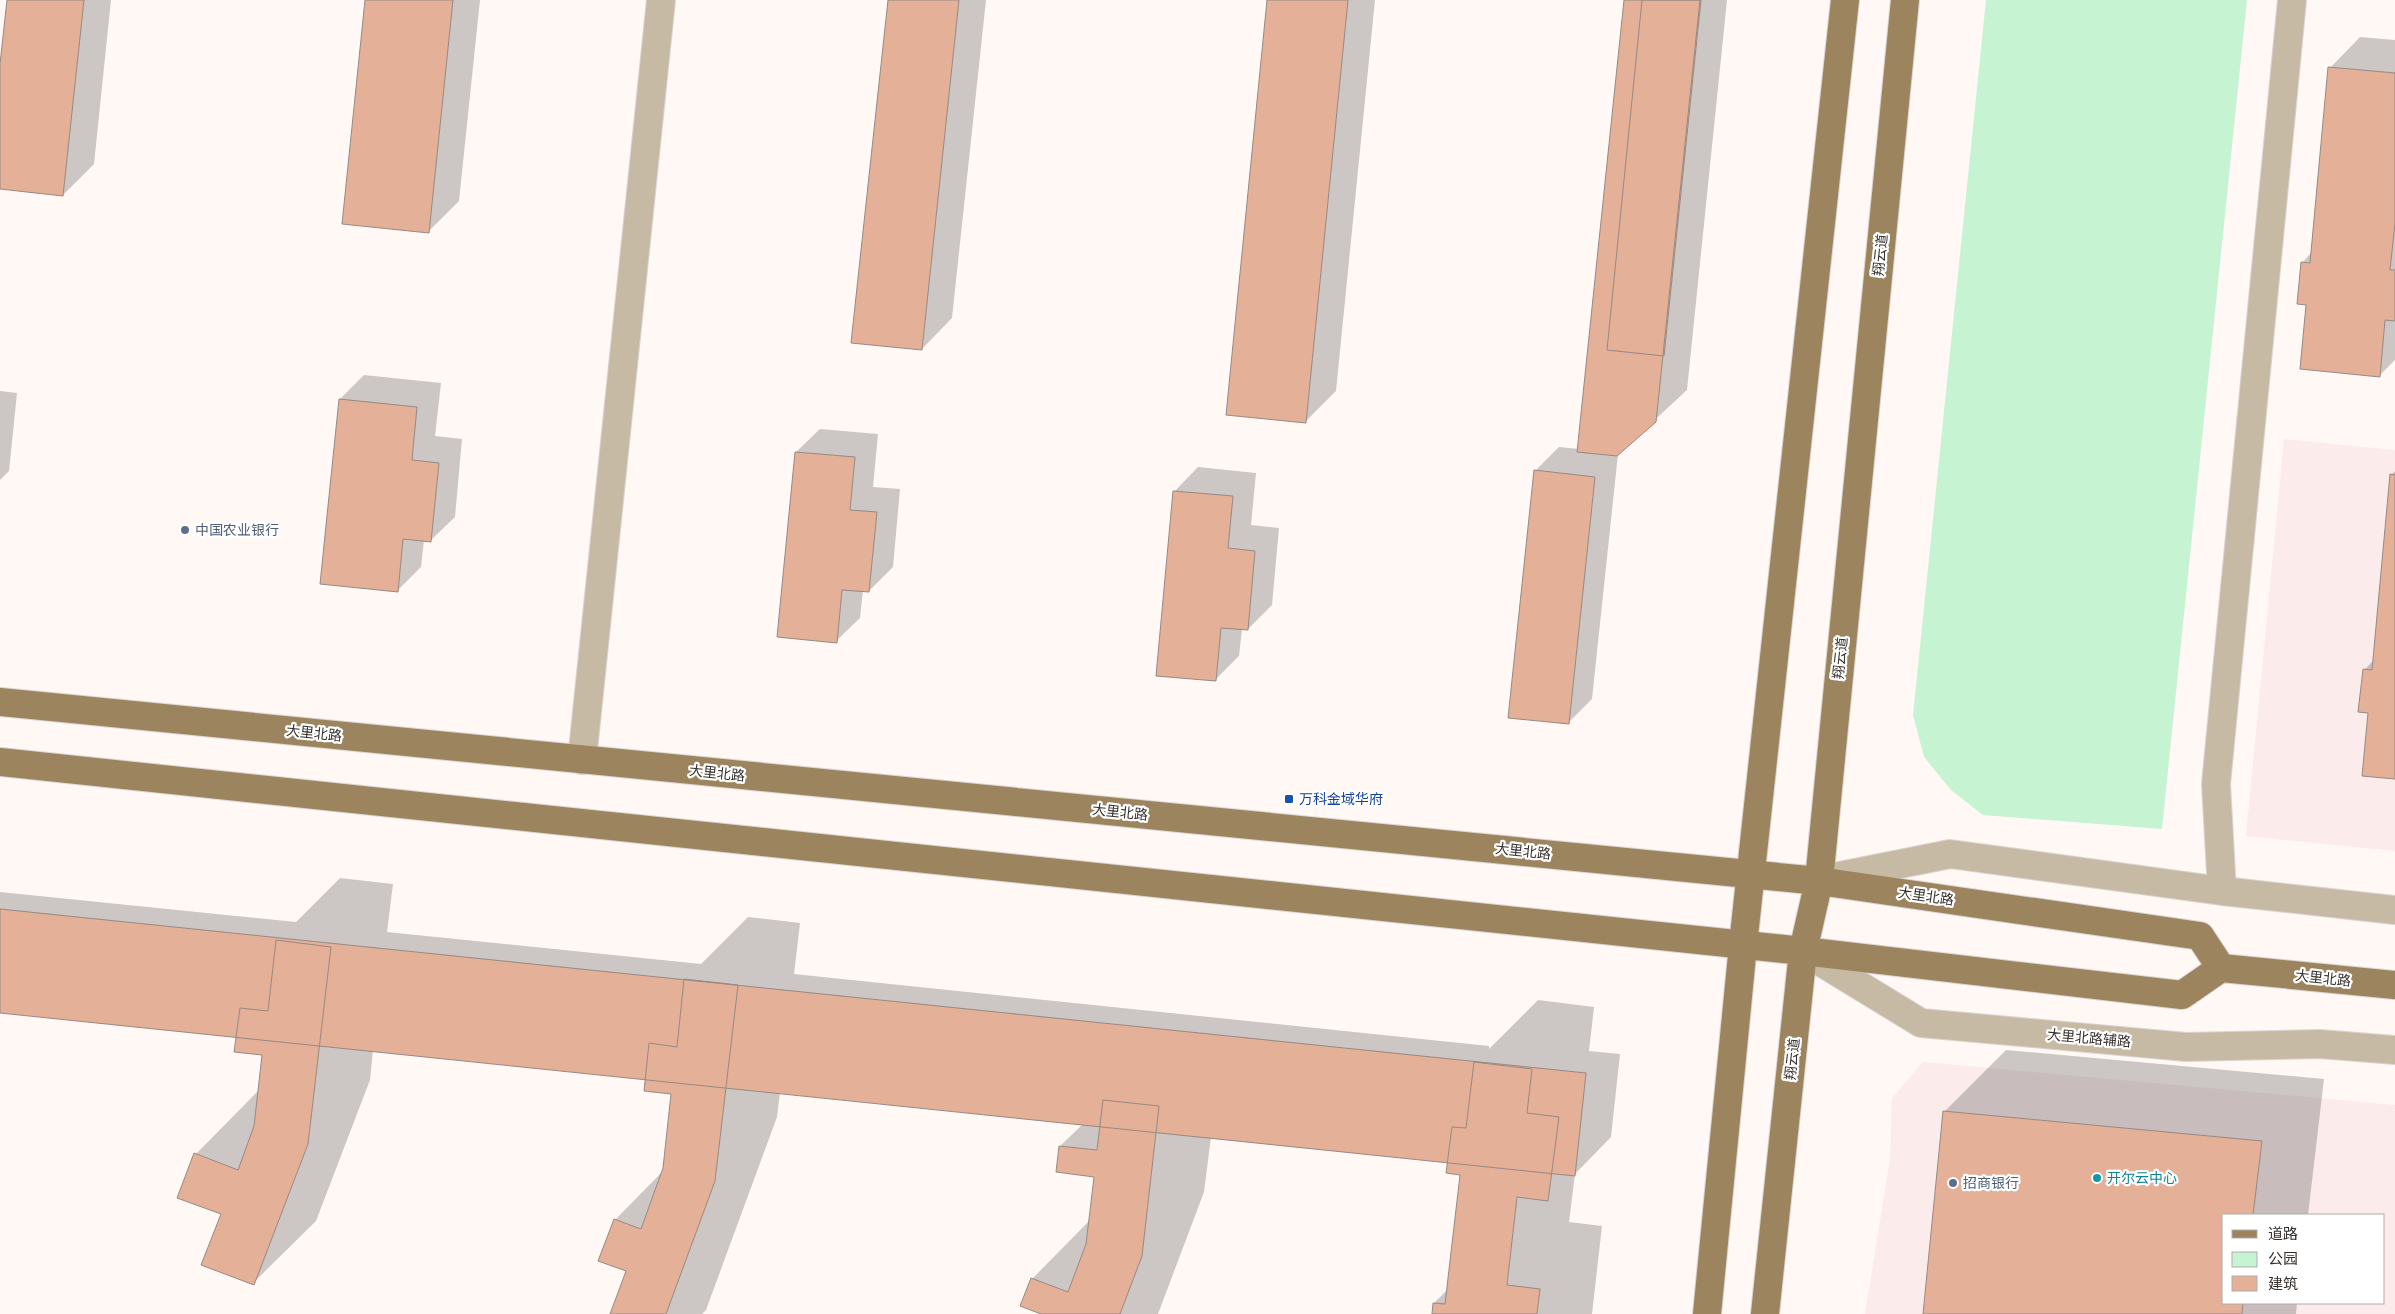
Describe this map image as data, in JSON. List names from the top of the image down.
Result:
{
  "streets": {
    "main road": ["翔云道", "大里北路"],
    "street": ["大里北路辅路"]
  },
  "crossings": [
    ["翔云道", "大里北路"],
    ["翔云道", "大里北路辅路"]
  ],
  "places": {
    "other": ["中国农业银行", "开尔云中心", "招商银行"],
    "transit": ["万科金域华府"]
  },
  "legend": ["道路", "公园", "建筑"]
}
